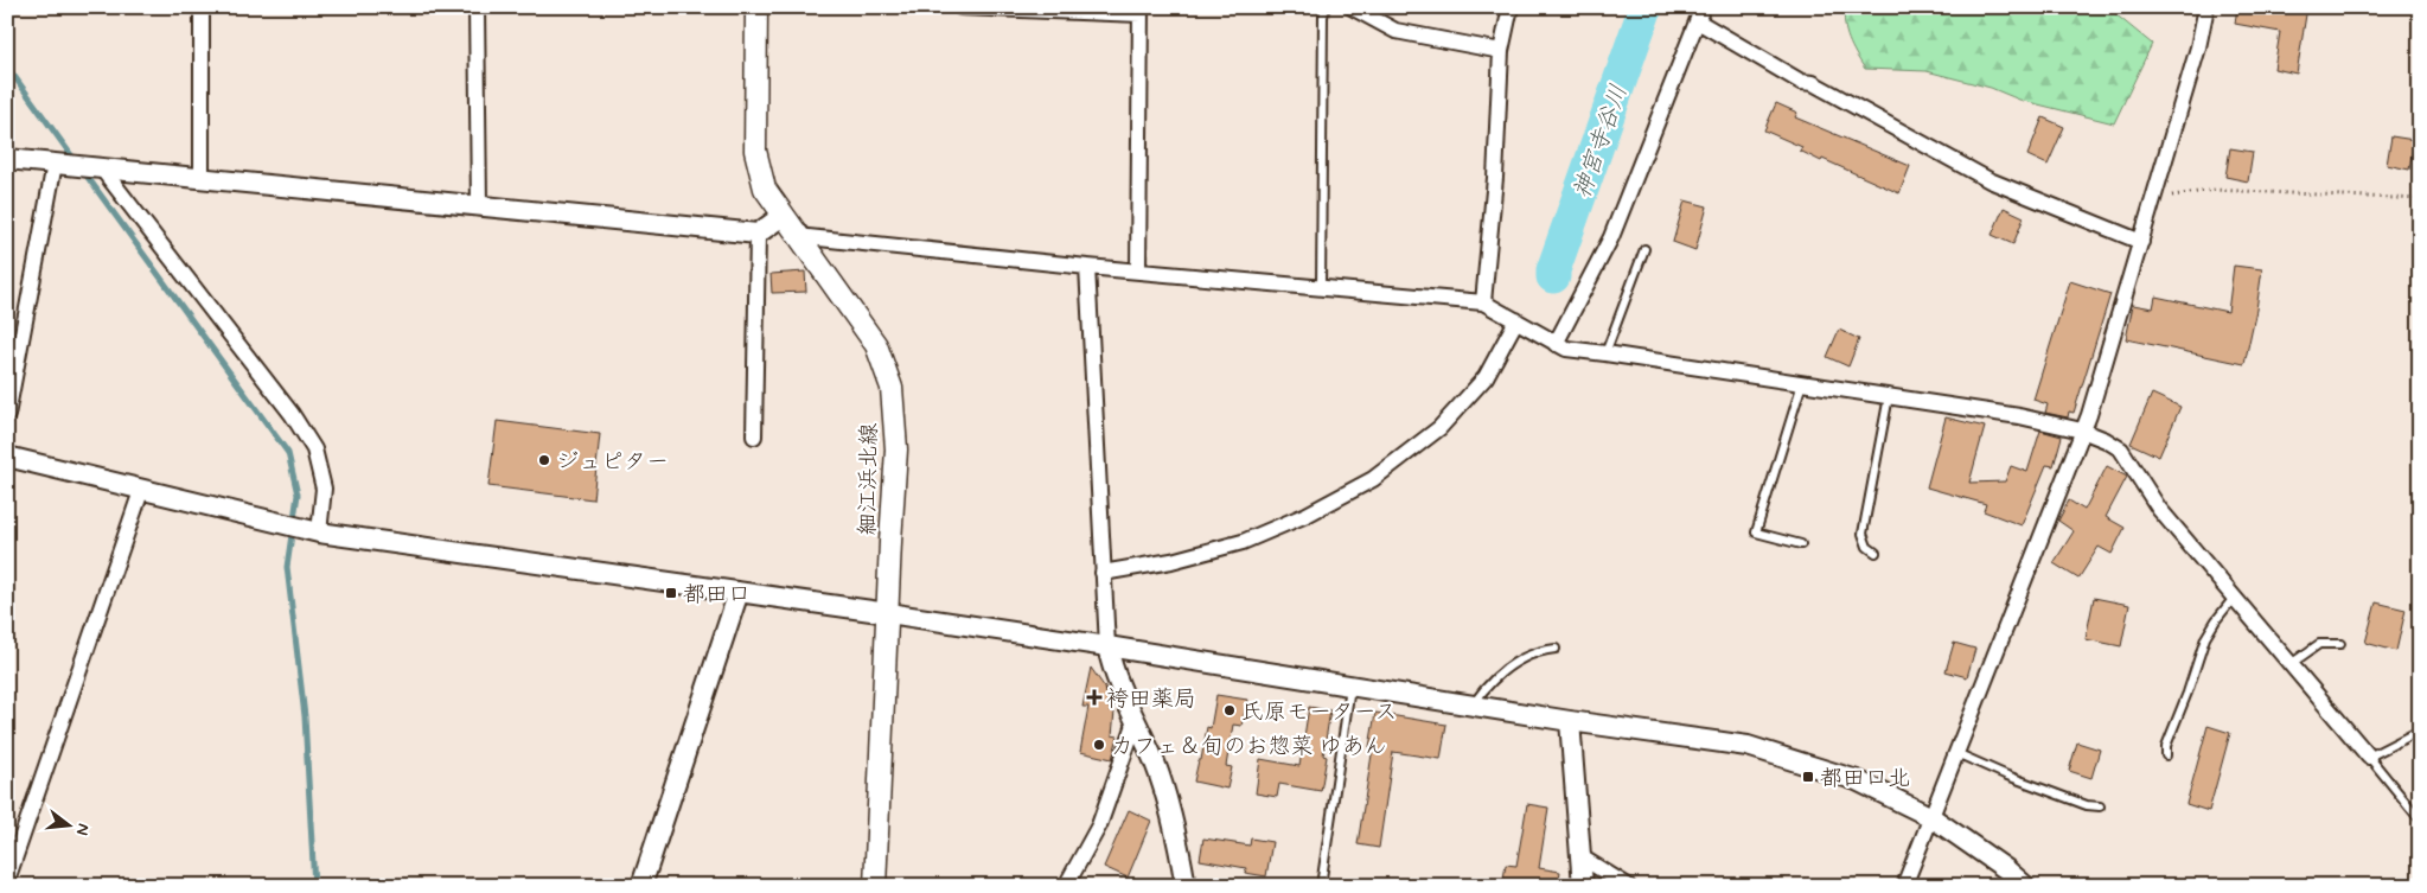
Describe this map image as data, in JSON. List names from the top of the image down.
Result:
{
  "streets": {
    "main road": ["細江浜北線"]
  },
  "water": ["神宮寺谷川"],
  "places": {
    "other": ["ジュピター", "氏原モータース", "カフェ＆旬のお惣菜 ゆあん"],
    "transit": ["都田口", "都田口北"],
    "health": ["袴田薬局"]
  },
  "north": "right"
}
